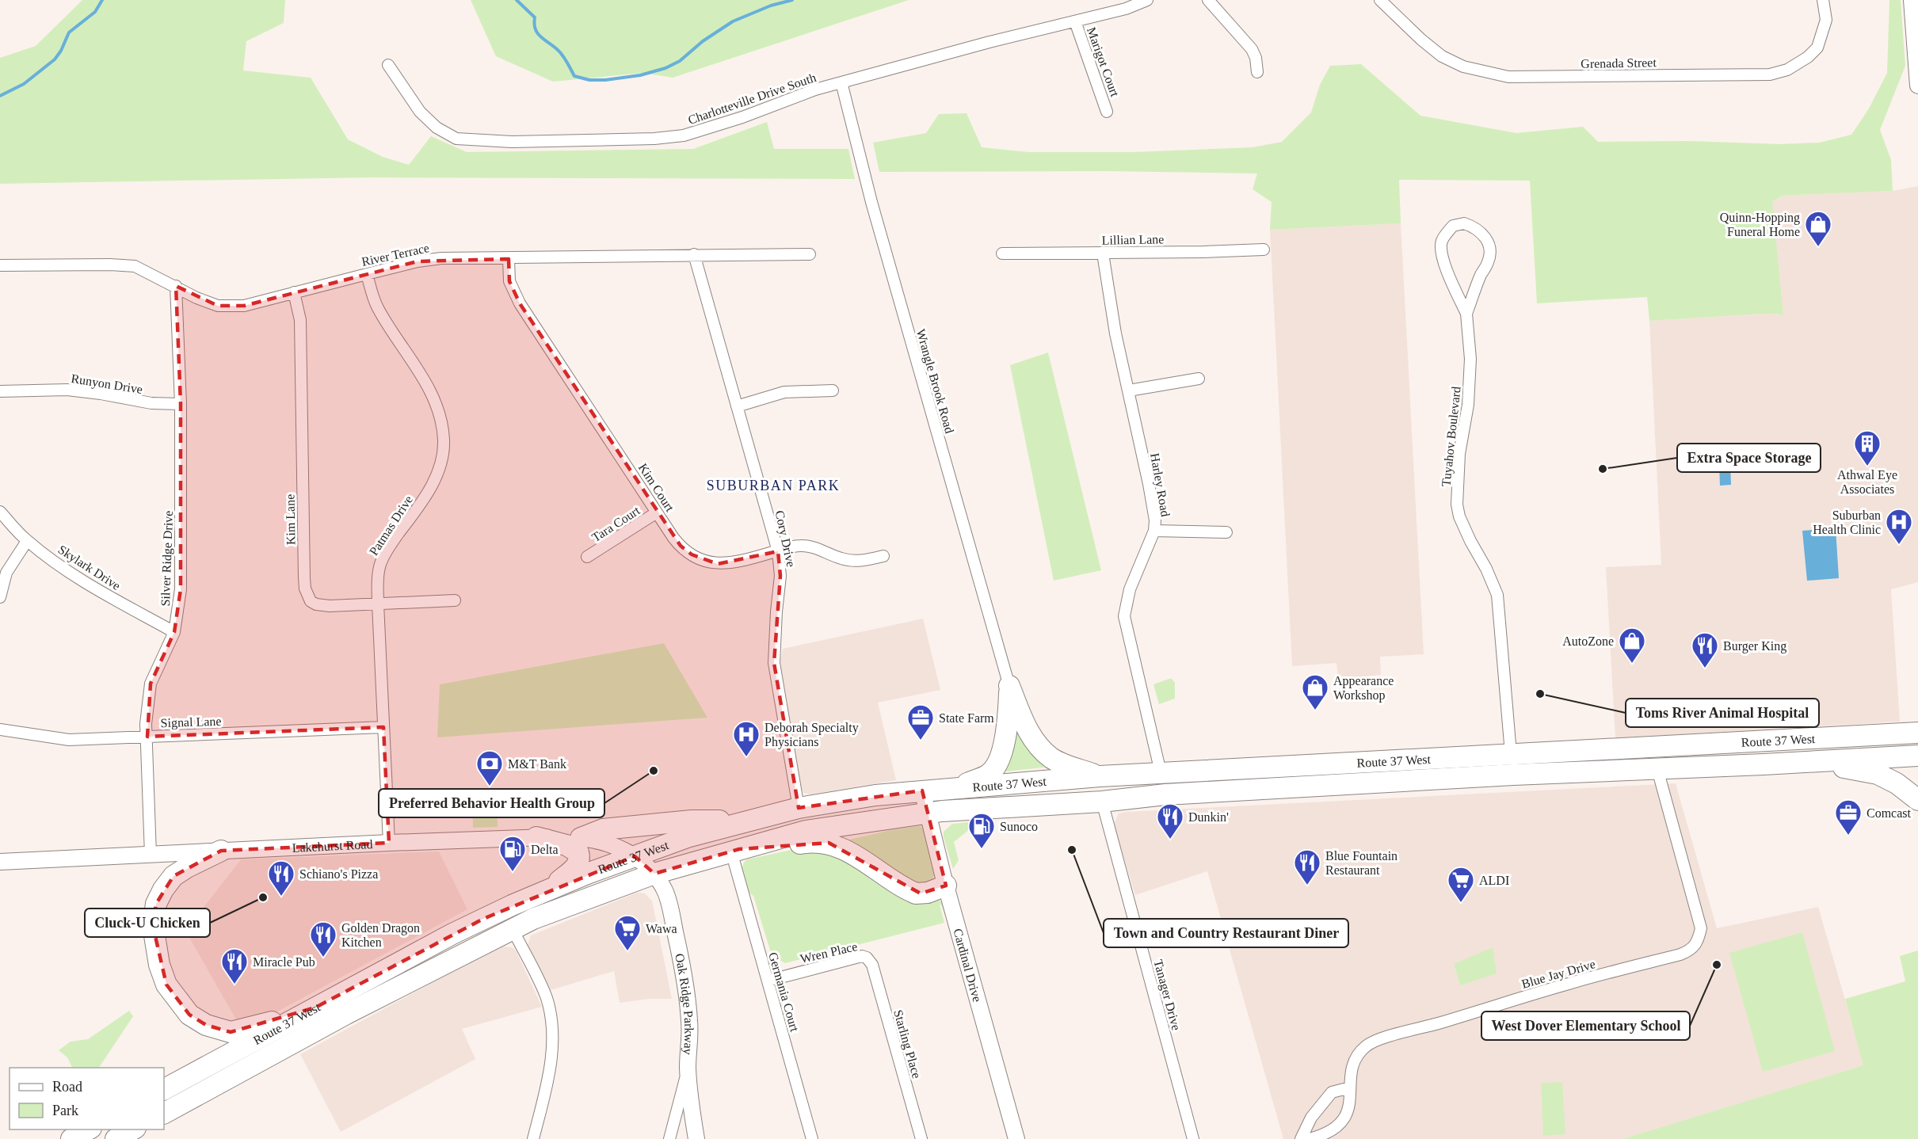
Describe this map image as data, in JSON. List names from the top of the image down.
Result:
{
  "streets": {
    "highway": ["Route 37 West"],
    "main road": ["Lakehurst Road", "Cardinal Drive", "Oak Ridge Parkway"],
    "street": [
      "Marigot Court",
      "Grenada Street",
      "Charlotteville Drive South",
      "Lillian Lane",
      "River Terrace",
      "Wrangle Brook Road",
      "Runyon Drive",
      "Tuyahov Boulevard",
      "Harley Road",
      "Kim Court",
      "Kim Lane",
      "Tara Court",
      "Patmas Drive",
      "Cory Drive",
      "Silver Ridge Drive",
      "Skylark Drive",
      "Signal Lane",
      "Wren Place",
      "Blue Jay Drive",
      "Germania Court",
      "Tanager Drive",
      "Starling Place"
    ]
  },
  "crossings": [
    ["Marigot Court", "Charlotteville Drive South"],
    ["Charlotteville Drive South", "Wrangle Brook Road"],
    ["Lillian Lane", "Harley Road"],
    ["River Terrace", "Kim Court"],
    ["River Terrace", "Kim Lane"],
    ["River Terrace", "Patmas Drive"],
    ["River Terrace", "Cory Drive"],
    ["River Terrace", "Silver Ridge Drive"],
    ["Runyon Drive", "Silver Ridge Drive"],
    ["Tuyahov Boulevard", "Route 37 West"],
    ["Harley Road", "Route 37 West"],
    ["Kim Court", "Tara Court"],
    ["Kim Court", "Cory Drive"],
    ["Kim Lane", "Patmas Drive"],
    ["Patmas Drive", "Signal Lane"],
    ["Patmas Drive", "Lakehurst Road"],
    ["Cory Drive", "Route 37 West"],
    ["Silver Ridge Drive", "Skylark Drive"],
    ["Silver Ridge Drive", "Signal Lane"],
    ["Silver Ridge Drive", "Lakehurst Road"],
    ["Route 37 West", "Lakehurst Road"],
    ["Route 37 West", "Cardinal Drive"],
    ["Route 37 West", "Blue Jay Drive"],
    ["Route 37 West", "Germania Court"],
    ["Route 37 West", "Tanager Drive"],
    ["Route 37 West", "Oak Ridge Parkway"],
    ["Lakehurst Road", "Oak Ridge Parkway"],
    ["Wren Place", "Germania Court"],
    ["Wren Place", "Starling Place"]
  ],
  "districts": ["SUBURBAN PARK"],
  "places": {
    "shop": ["Quinn-Hopping Funeral Home", "AutoZone", "Appearance Workshop"],
    "building": ["Athwal Eye Associates"],
    "other": [
      "Extra Space Storage",
      "Toms River Animal Hospital",
      "Preferred Behavior Health Group",
      "Town and Country Restaurant Diner",
      "Cluck-U Chicken",
      "West Dover Elementary School"
    ],
    "hospital": ["Suburban Health Clinic", "Deborah Specialty Physicians"],
    "restaurant": [
      "Burger King",
      "Dunkin'",
      "Blue Fountain Restaurant",
      "Schiano's Pizza",
      "Golden Dragon Kitchen",
      "Miracle Pub"
    ],
    "office": ["State Farm", "Comcast"],
    "bank": ["M&T Bank"],
    "fuel station": ["Sunoco", "Delta"],
    "supermarket": ["ALDI", "Wawa"]
  },
  "legend": ["Road", "Park"]
}
